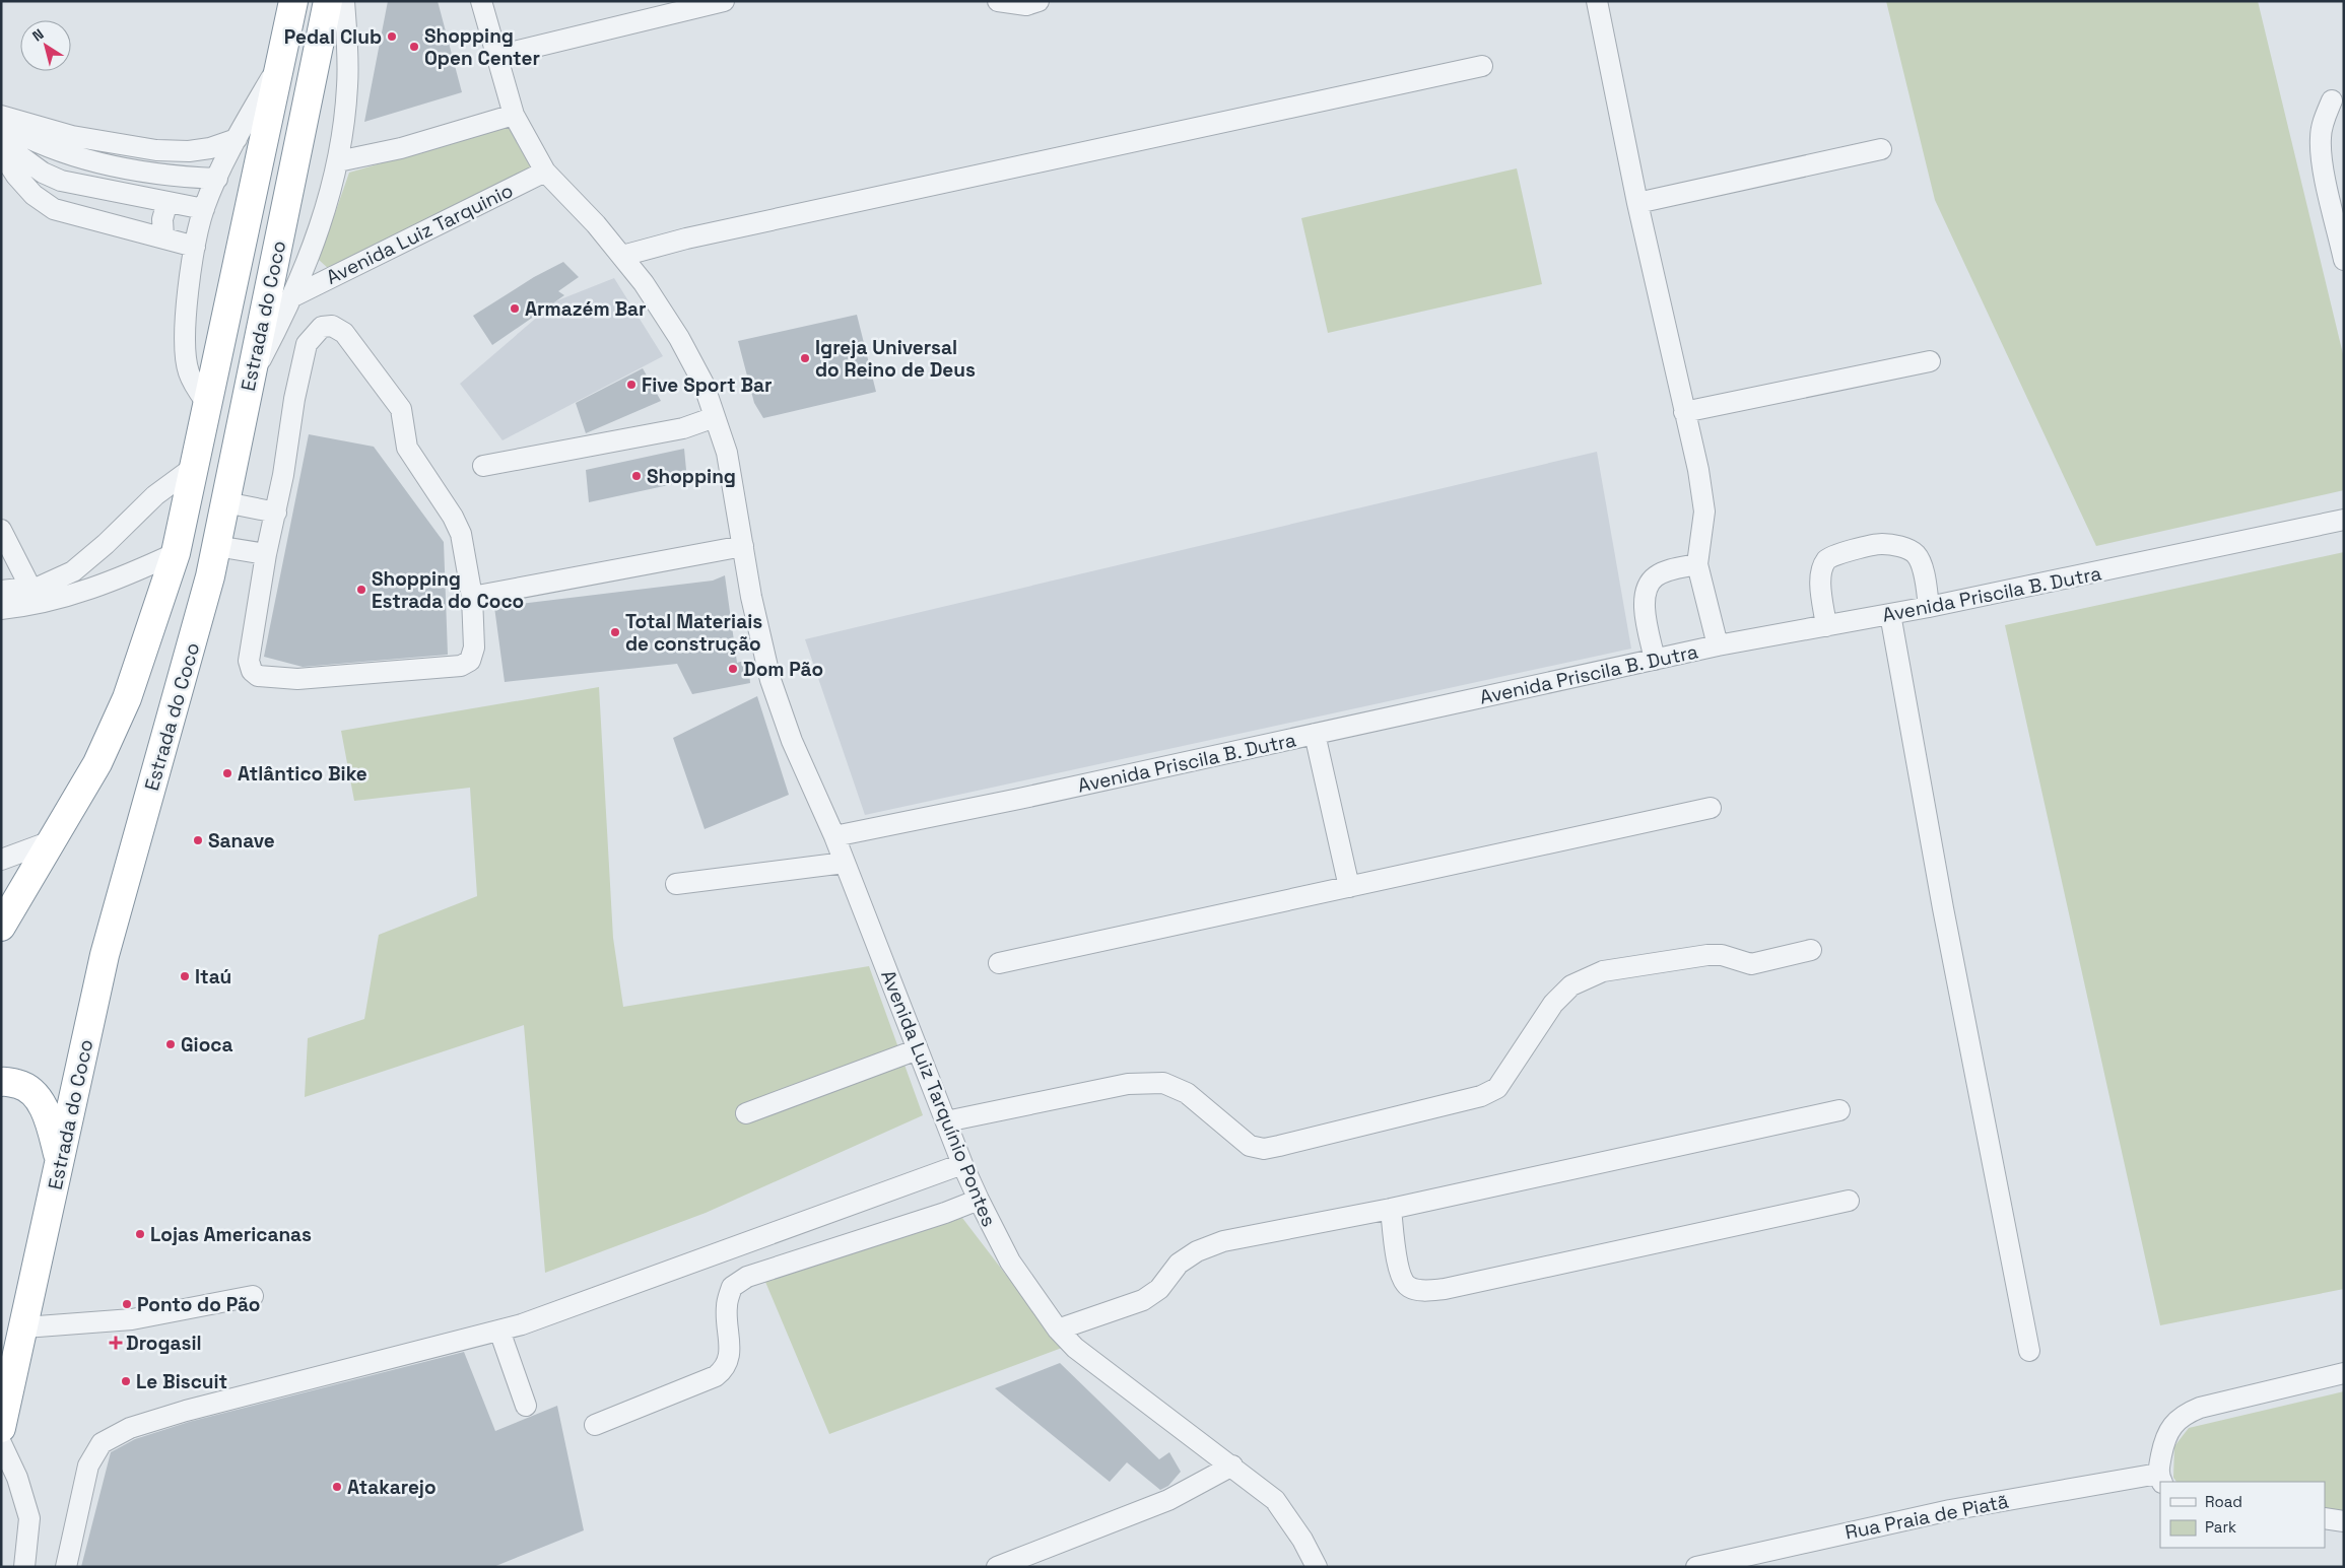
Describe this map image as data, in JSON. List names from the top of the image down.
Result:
{
  "streets": {
    "highway": ["Estrada do Coco"],
    "street": [
      "Avenida Luiz Tarquinio",
      "Avenida Priscila B. Dutra",
      "Avenida Luiz Tarquínio Pontes",
      "Rua Praia de Piatã"
    ]
  },
  "crossings": [
    ["Avenida Priscila B. Dutra", "Avenida Luiz Tarquínio Pontes"]
  ],
  "places": {
    "other": [
      "Pedal Club",
      "Shopping Open Center",
      "Armazém Bar",
      "Igreja Universal do Reino de Deus",
      "Five Sport Bar",
      "Shopping",
      "Shopping Estrada do Coco",
      "Total Materiais de construção",
      "Dom Pão",
      "Atlântico Bike",
      "Sanave",
      "Itaú",
      "Gioca",
      "Lojas Americanas",
      "Ponto do Pão",
      "Le Biscuit",
      "Atakarejo"
    ],
    "health": ["Drogasil"]
  },
  "legend": ["Road", "Park"],
  "north": "top left"
}
